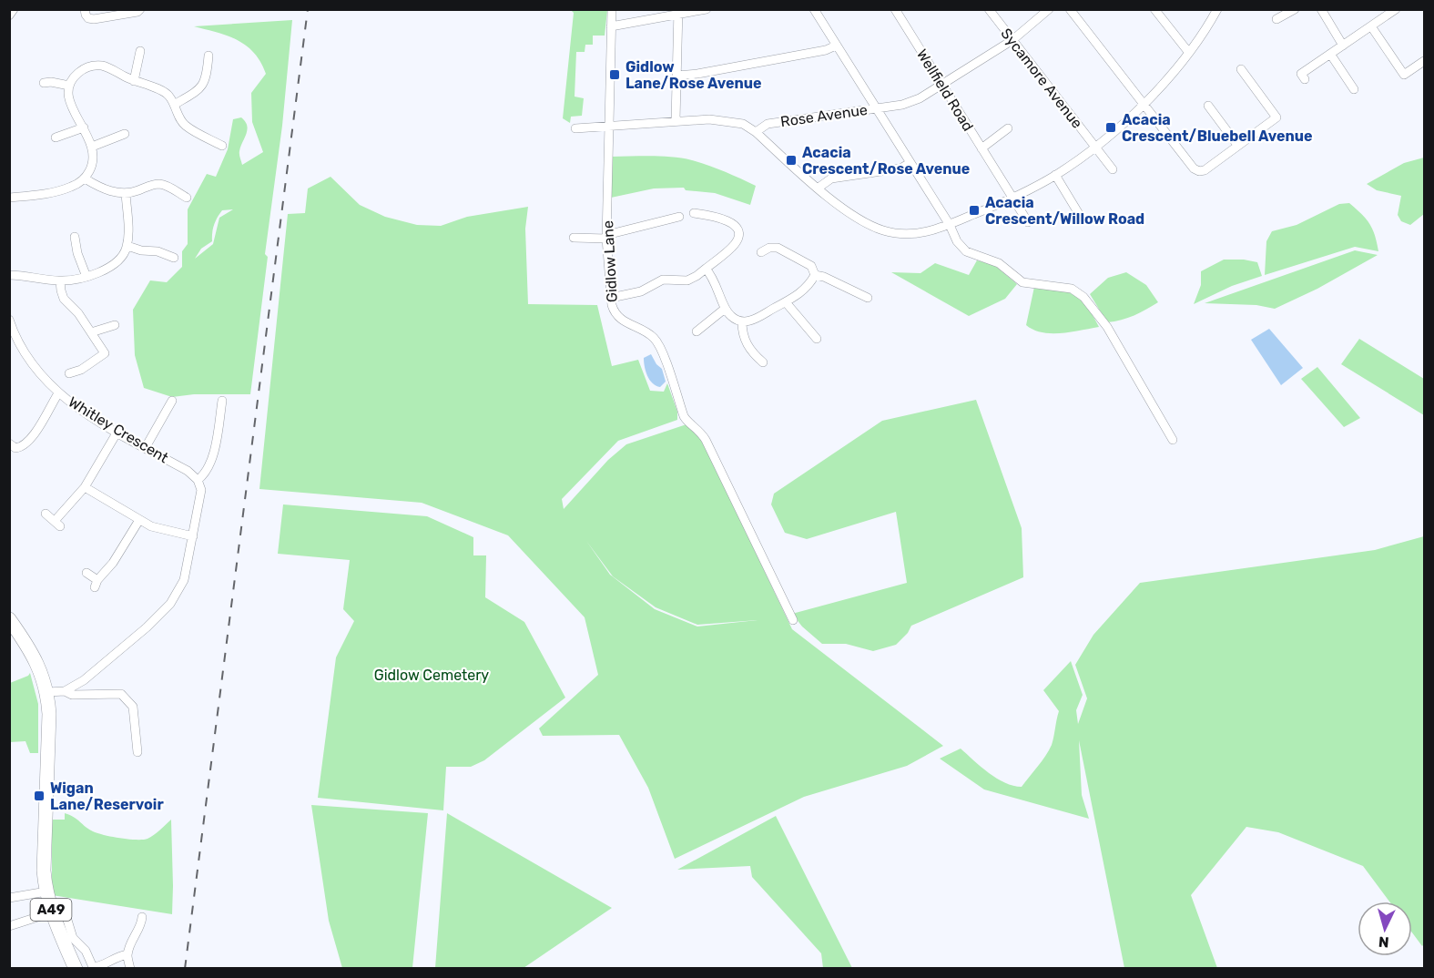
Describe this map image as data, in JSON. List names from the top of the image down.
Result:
{
  "streets": {
    "highway": ["A49"],
    "street": [
      "Sycamore Avenue",
      "Wellfield Road",
      "Rose Avenue",
      "Gidlow Lane",
      "Whitley Crescent"
    ]
  },
  "crossings": [
    ["Sycamore Avenue", "Rose Avenue"],
    ["Wellfield Road", "Rose Avenue"]
  ],
  "parks": ["Gidlow Cemetery"],
  "places": {
    "transit": [
      "Gidlow Lane/Rose Avenue",
      "Acacia Crescent/Bluebell Avenue",
      "Acacia Crescent/Rose Avenue",
      "Acacia Crescent/Willow Road",
      "Wigan Lane/Reservoir"
    ]
  },
  "north": "bottom"
}
